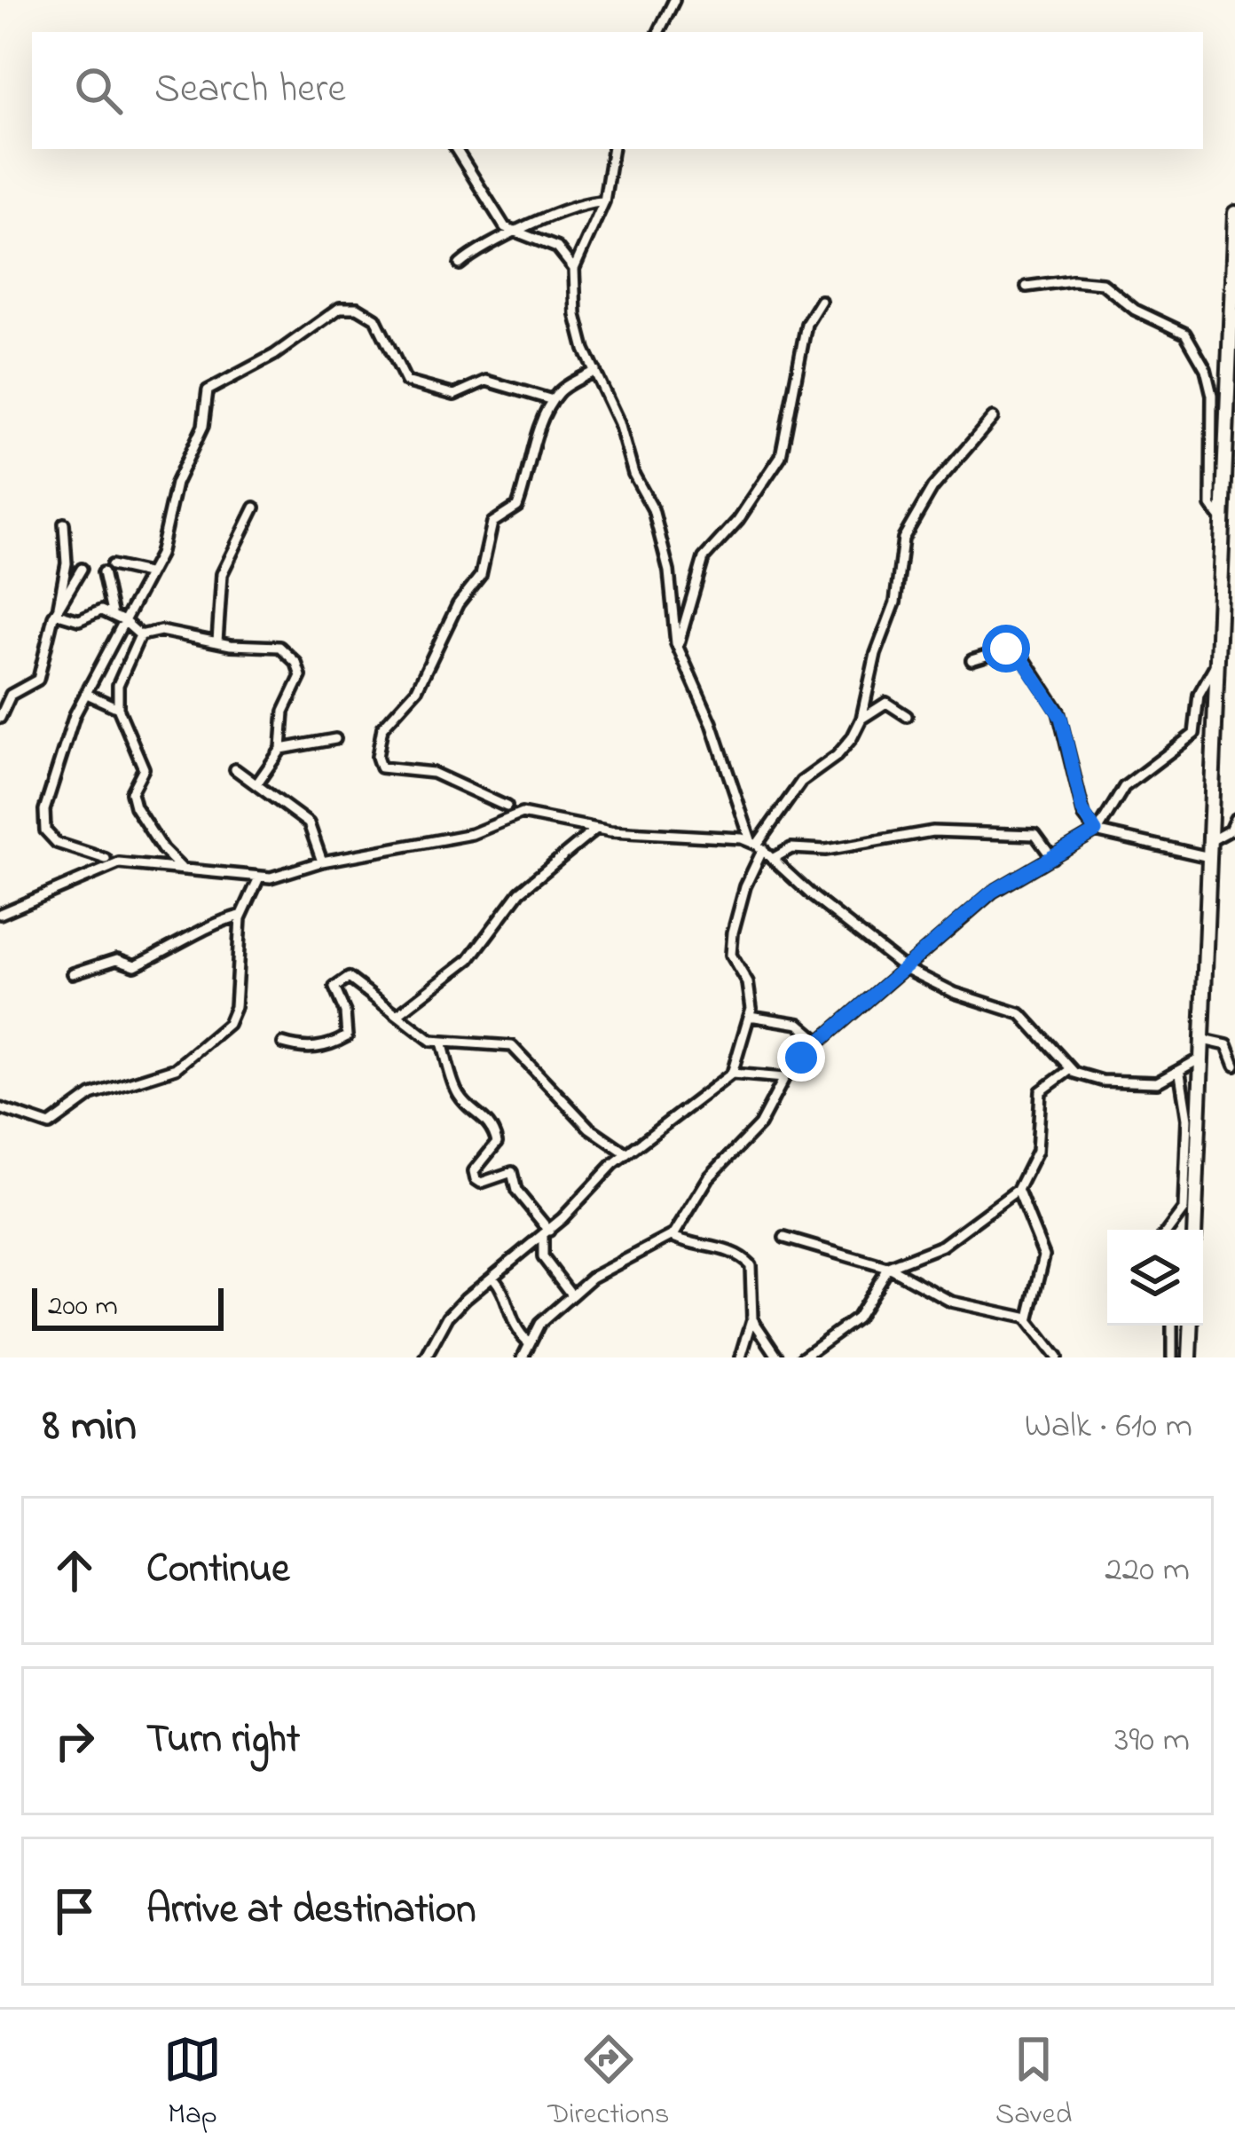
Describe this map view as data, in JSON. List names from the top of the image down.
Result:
{
  "scale_bar": "200 m",
  "page": {
    "search": "Search here",
    "scale": "200 m",
    "heading": ["8 min", "Walk · 610 m"],
    "list": [
      ["Continue", "220 m"],
      ["Turn right", "390 m"],
      "Arrive at destination"
    ],
    "nav": ["Map", "Directions", "Saved"]
  }
}
